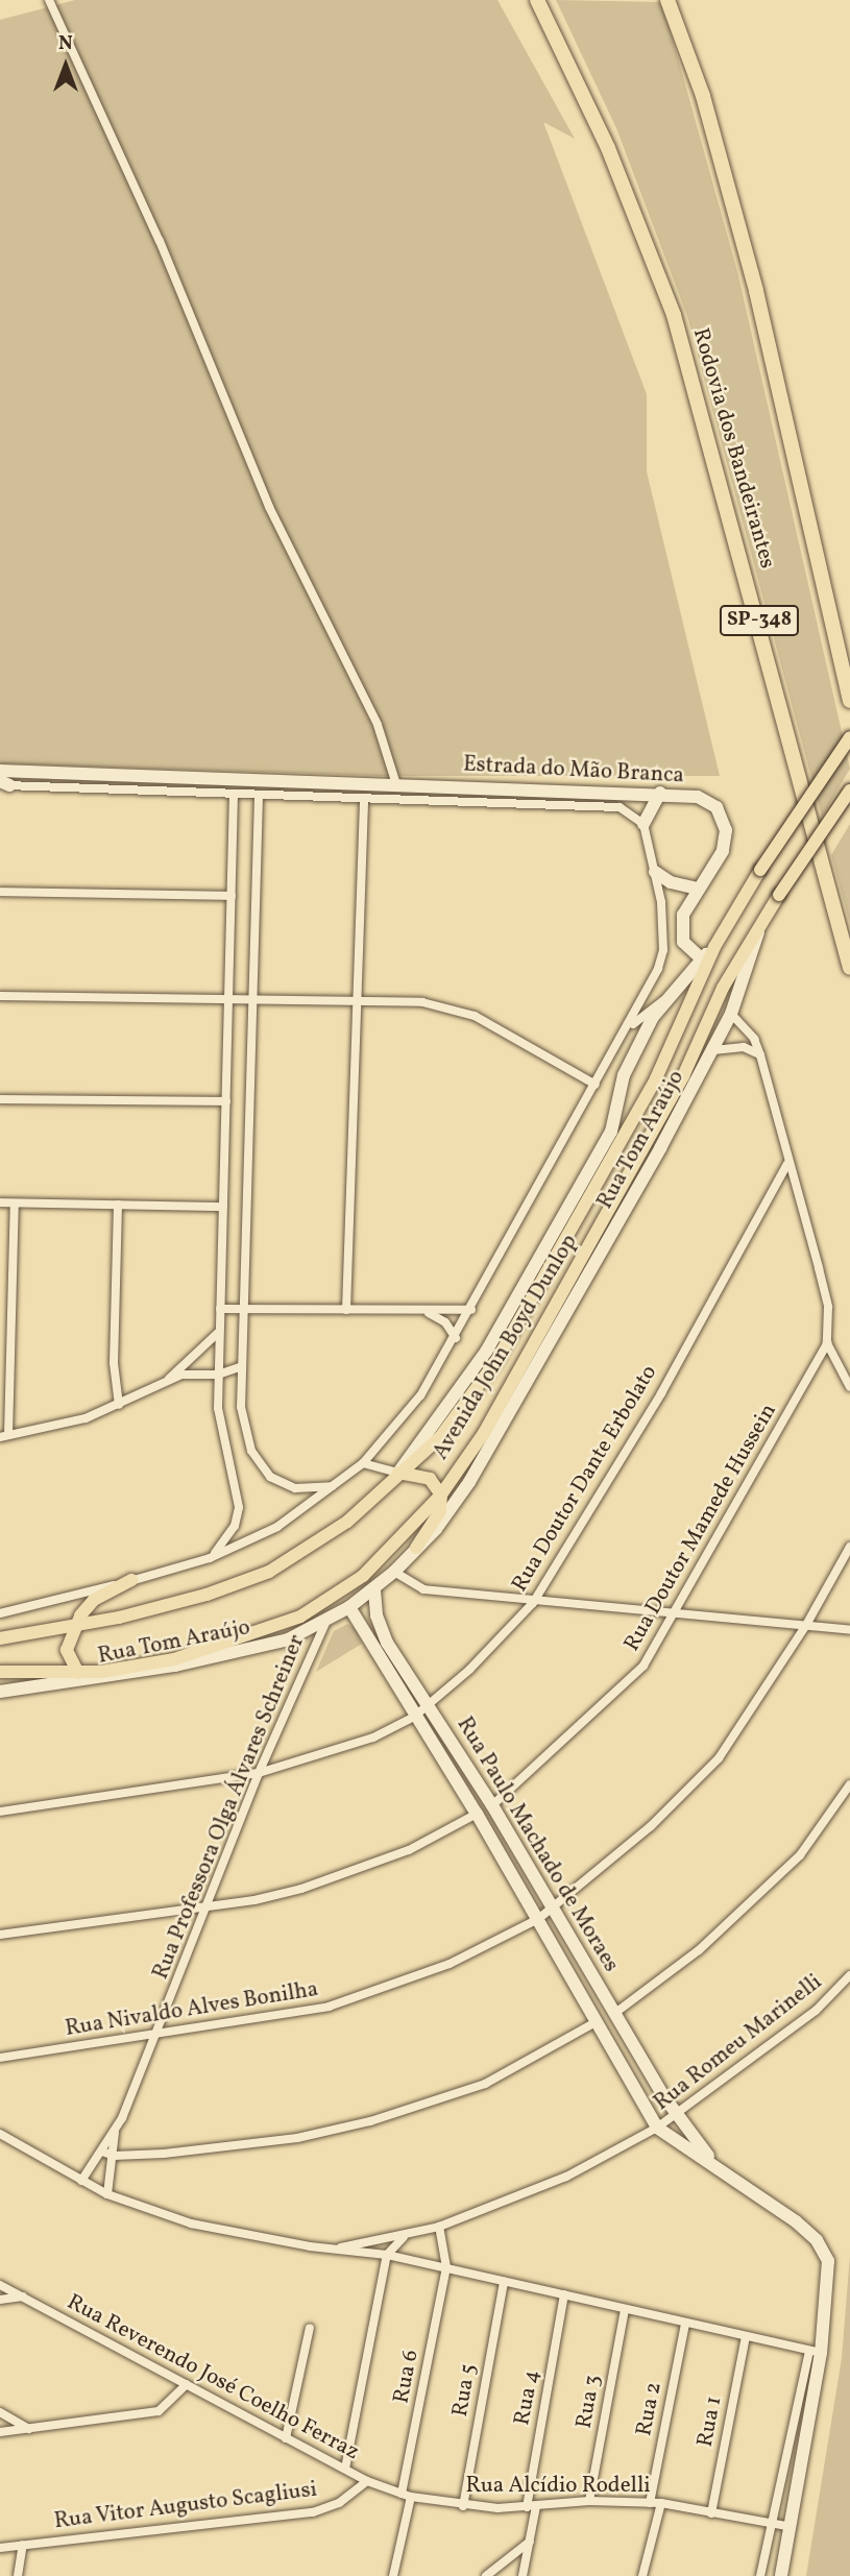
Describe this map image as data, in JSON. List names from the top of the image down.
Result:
{
  "streets": {
    "highway": ["Rodovia dos Bandeirantes", "SP-348"],
    "main road": ["Avenida John Boyd Dunlop"],
    "street": [
      "Estrada do Mão Branca",
      "Rua Tom Araújo",
      "Rua Doutor Dante Erbolato",
      "Rua Doutor Mamede Hussein",
      "Rua Professora Olga Álvares Schreiner",
      "Rua Paulo Machado de Moraes",
      "Rua Nivaldo Alves Bonilha",
      "Rua Romeu Marinelli",
      "Rua 6",
      "Rua Reverendo José Coelho Ferraz",
      "Rua 5",
      "Rua 4",
      "Rua 3",
      "Rua 2",
      "Rua 1",
      "Rua Alcídio Rodelli",
      "Rua Vitor Augusto Scagliusi"
    ]
  },
  "crossings": [
    ["Rua Tom Araújo", "Avenida John Boyd Dunlop"],
    ["Rua Tom Araújo", "Rua Professora Olga Álvares Schreiner"],
    ["Rua Tom Araújo", "Rua Paulo Machado de Moraes"],
    ["Rua Doutor Dante Erbolato", "Rua Professora Olga Álvares Schreiner"],
    ["Rua Doutor Dante Erbolato", "Rua Paulo Machado de Moraes"],
    ["Rua Doutor Mamede Hussein", "Rua Paulo Machado de Moraes"],
    ["Rua Professora Olga Álvares Schreiner", "Rua Nivaldo Alves Bonilha"],
    ["Rua Professora Olga Álvares Schreiner", "Rua Romeu Marinelli"],
    ["Rua Paulo Machado de Moraes", "Rua Nivaldo Alves Bonilha"],
    ["Rua Paulo Machado de Moraes", "Rua Romeu Marinelli"],
    ["Rua Romeu Marinelli", "Rua 6"],
    ["Rua Romeu Marinelli", "Rua 5"],
    ["Rua Romeu Marinelli", "Rua 4"],
    ["Rua Romeu Marinelli", "Rua 3"],
    ["Rua Romeu Marinelli", "Rua 2"],
    ["Rua Romeu Marinelli", "Rua 1"],
    ["Rua 6", "Rua Reverendo José Coelho Ferraz"],
    ["Rua 6", "Rua Alcídio Rodelli"],
    ["Rua Reverendo José Coelho Ferraz", "Rua Alcídio Rodelli"],
    ["Rua Reverendo José Coelho Ferraz", "Rua Vitor Augusto Scagliusi"],
    ["Rua 5", "Rua Alcídio Rodelli"],
    ["Rua 4", "Rua Alcídio Rodelli"],
    ["Rua 3", "Rua Alcídio Rodelli"],
    ["Rua 2", "Rua Alcídio Rodelli"],
    ["Rua 1", "Rua Alcídio Rodelli"]
  ],
  "north": "top"
}
